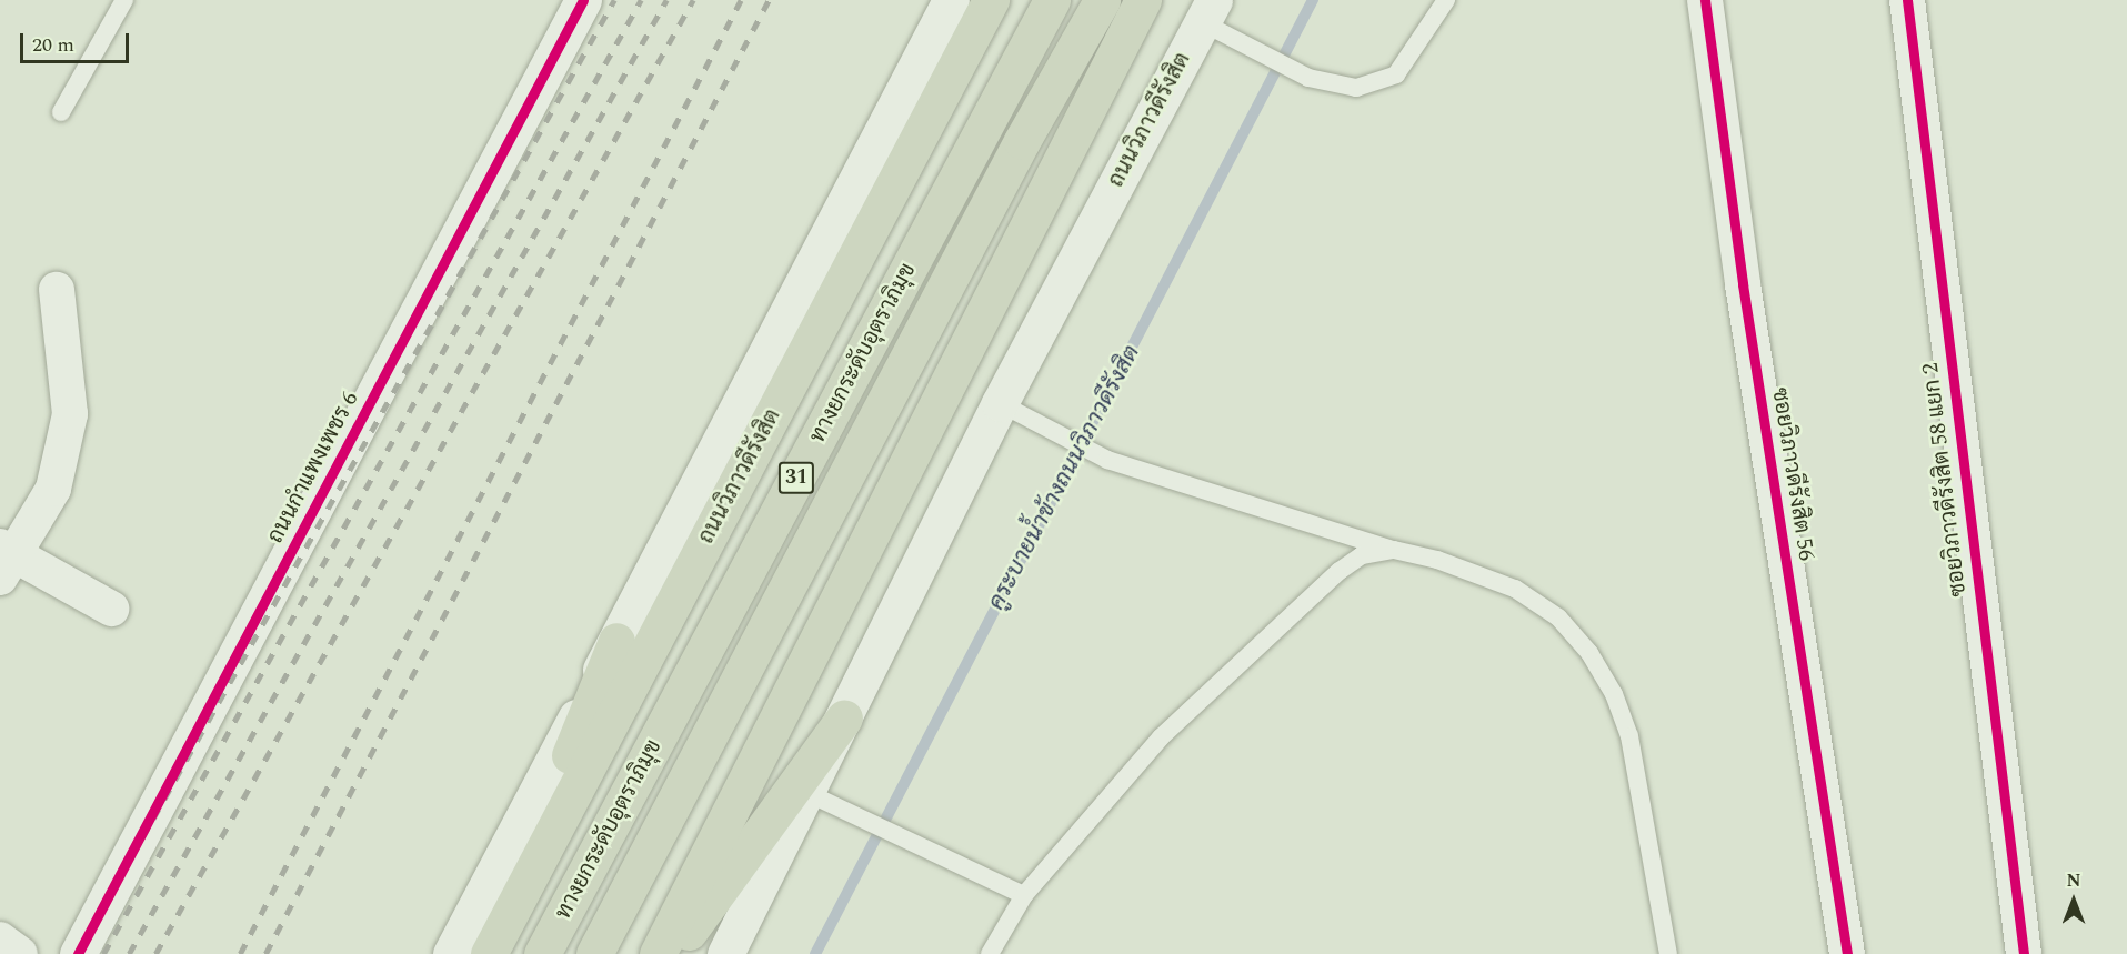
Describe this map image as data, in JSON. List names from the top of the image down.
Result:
{
  "streets": {
    "highway": ["ถนนวิภาวดีรังสิต", "ทางยกระดับอุตราภิมุข", "31"],
    "main road": ["ถนนกำแพงเพชร 6"],
    "street": ["ซอยวิภาวดีรังสิต 56", "ซอยวิภาวดีรังสิต 58 แยก 2"]
  },
  "water": ["คูระบายน้ำข้างถนนวิภาวดีรังสิต"],
  "scale_bar": "20 m",
  "north": "top"
}
